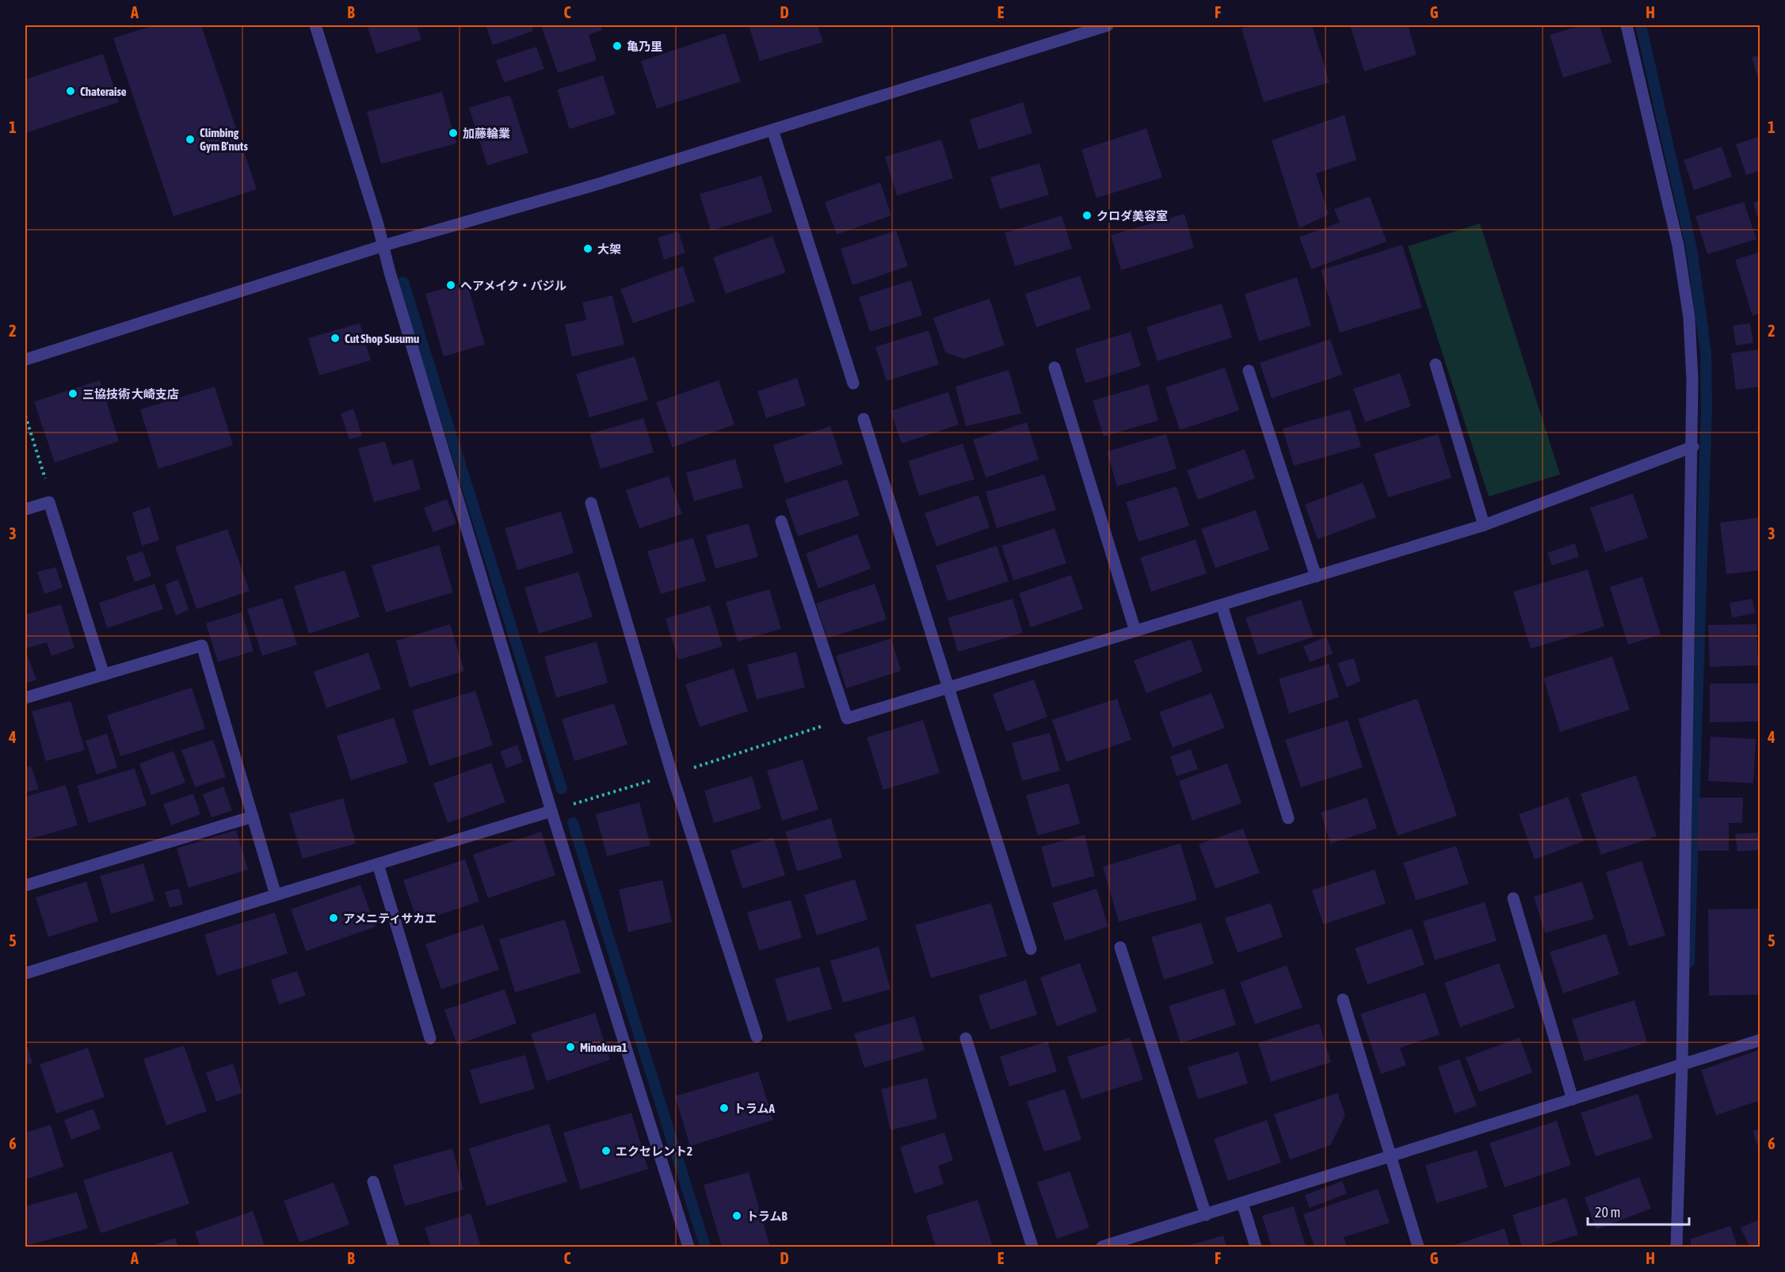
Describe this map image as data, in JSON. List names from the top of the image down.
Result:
{
  "places": [
    "亀乃里",
    "Chateraise",
    "加藤輪業",
    "Climbing Gym B'nuts",
    "クロダ美容室",
    "大架",
    "ヘアメイク・バジル",
    "Cut Shop Susumu",
    "三協技術 大崎支店",
    "アメニティサカエ",
    "Minokura1",
    "トラムA",
    "エクセレント2",
    "トラムB"
  ],
  "scale_bar": "20 m",
  "grid": {
    "columns": [
      "A",
      "B",
      "C",
      "D",
      "E",
      "F",
      "G",
      "H"
    ],
    "rows": [
      "1",
      "2",
      "3",
      "4",
      "5",
      "6"
    ]
  }
}
